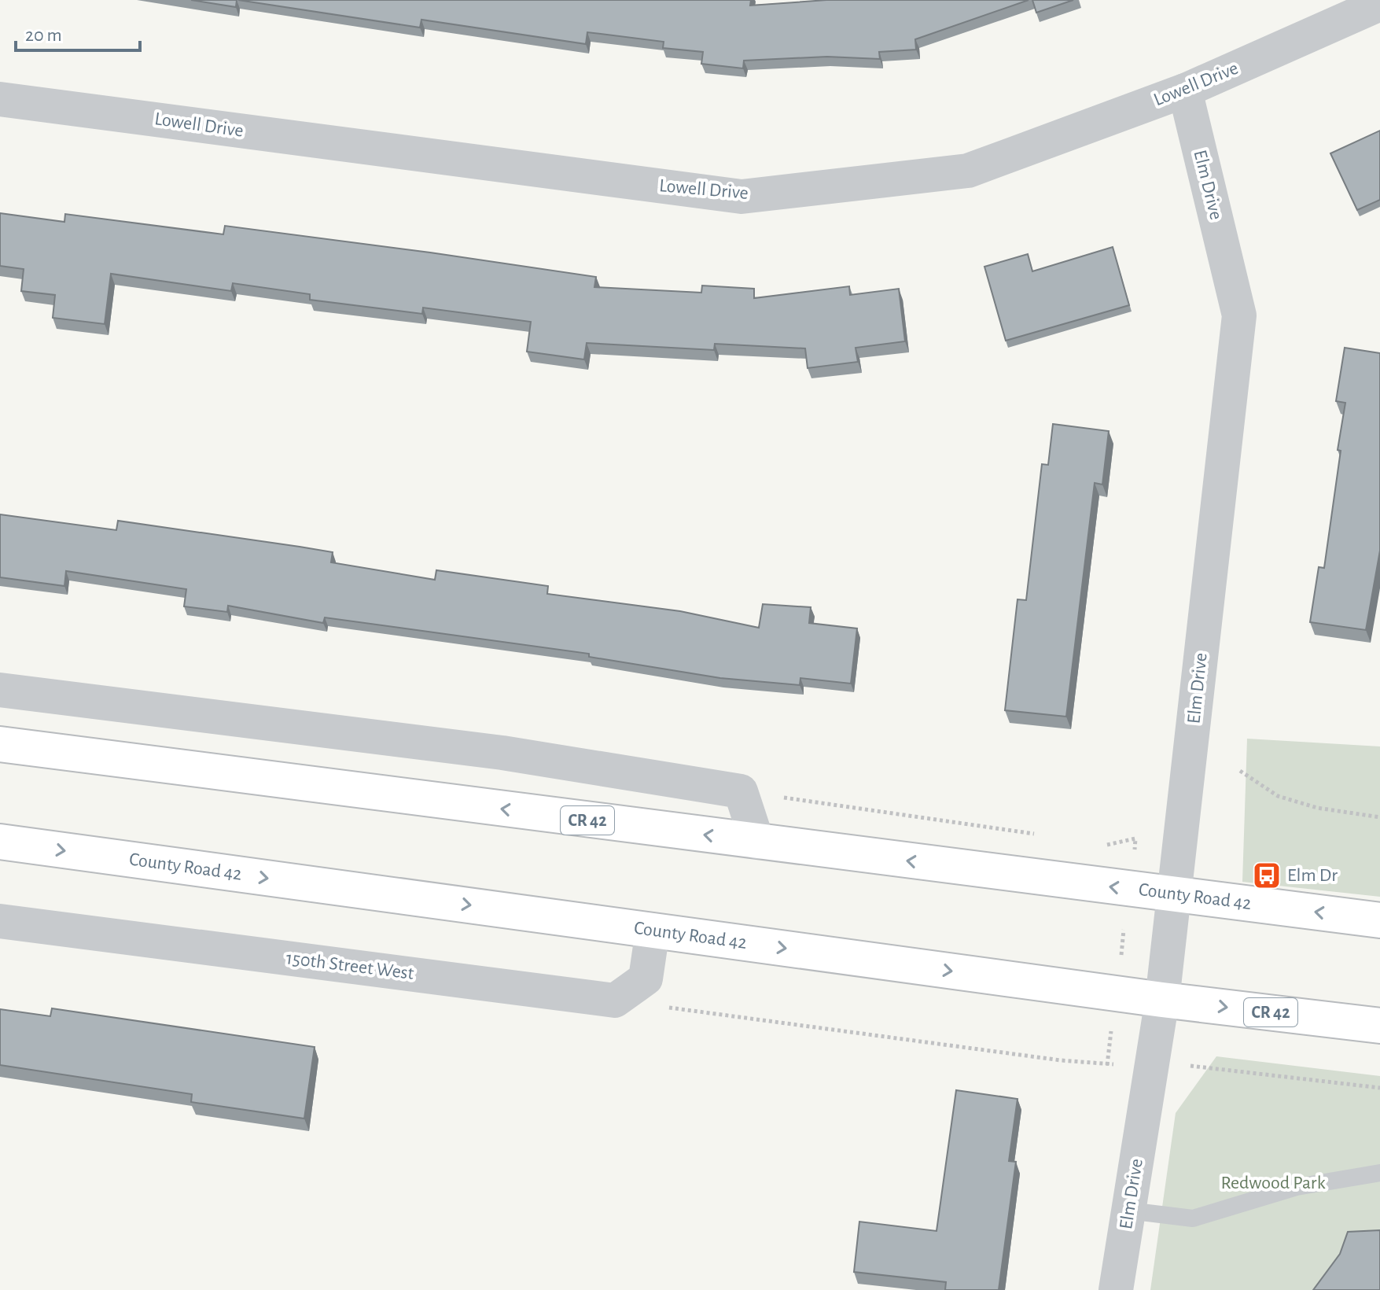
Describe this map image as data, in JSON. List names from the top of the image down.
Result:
{
  "streets": {
    "highway": ["CR 42", "County Road 42"],
    "street": ["Lowell Drive", "Elm Drive", "150th Street West"]
  },
  "crossings": [
    ["Lowell Drive", "Elm Drive"],
    ["Elm Drive", "County Road 42"]
  ],
  "parks": ["Redwood Park"],
  "places": {
    "bus stop": ["Elm Dr"]
  },
  "scale_bar": "20 m"
}
